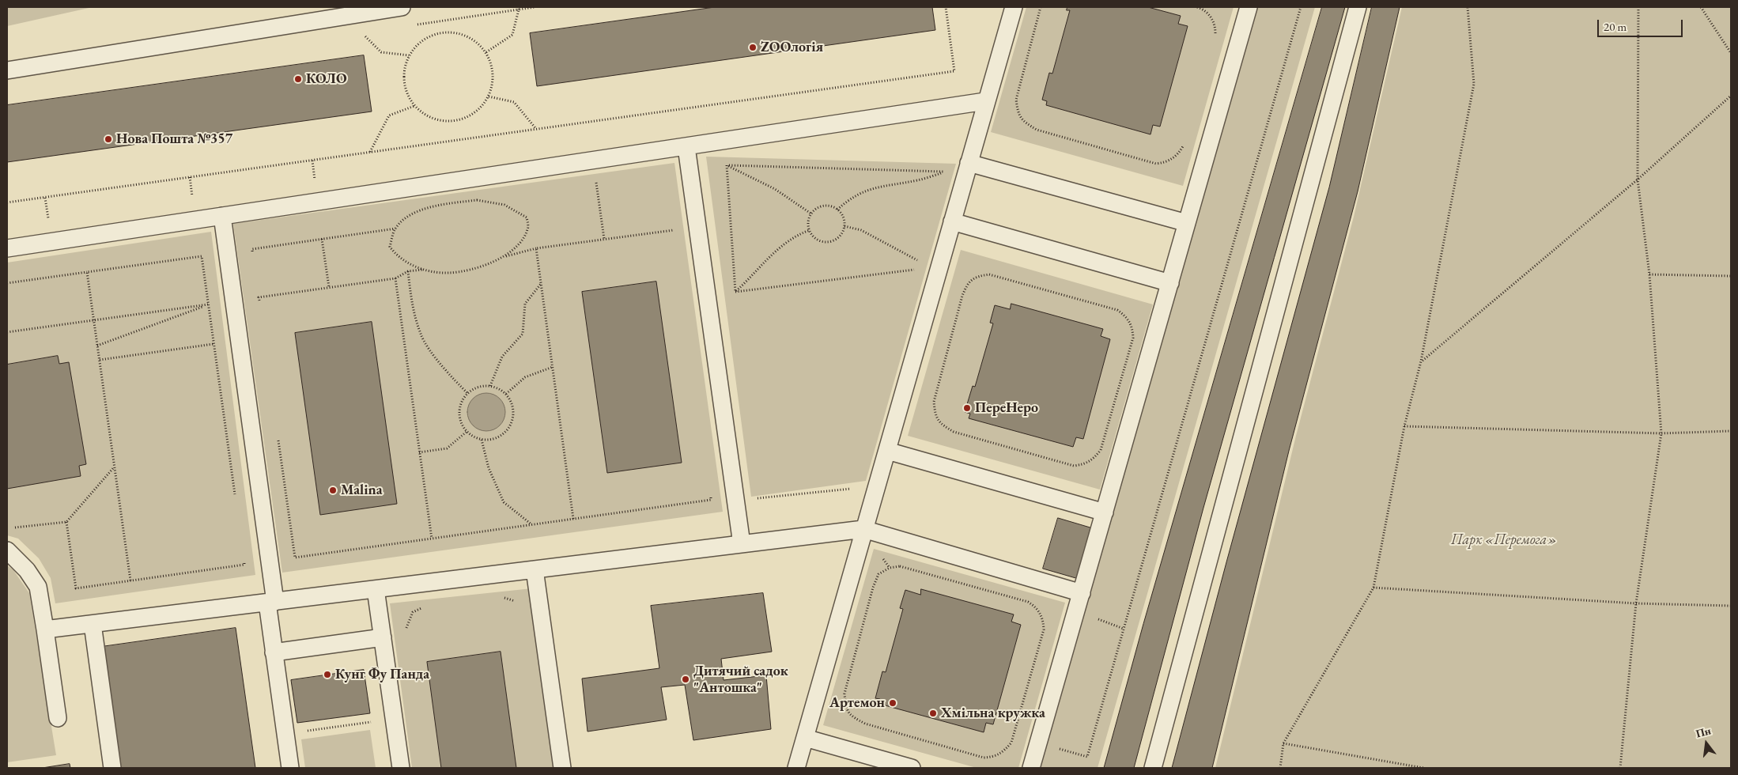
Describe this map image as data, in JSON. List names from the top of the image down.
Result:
{
  "parks": ["Парк «Перемога»"],
  "places": [
    "ZООлогія",
    "КОЛО",
    "Нова Пошта №357",
    "ПереНеро",
    "Malina",
    "Кунг Фу Панда",
    "Дитячий садок \"Антошка\"",
    "Артемон",
    "Хмільна кружка"
  ],
  "scale_bar": "20 m",
  "north": "top"
}
